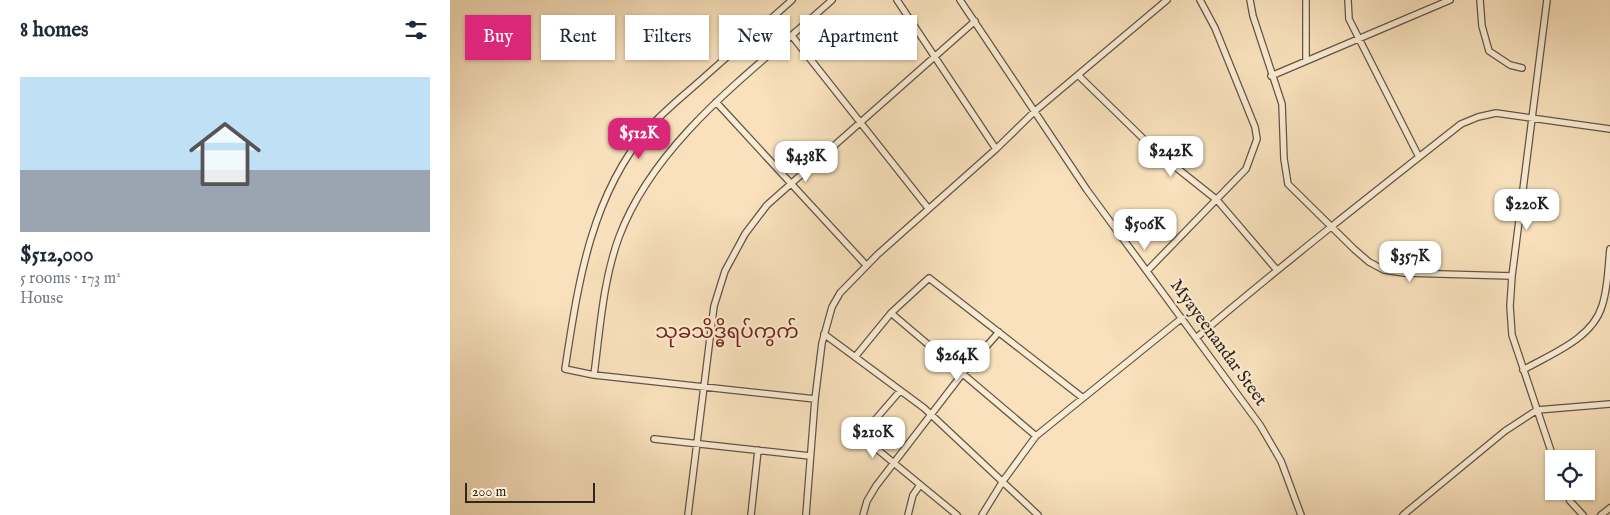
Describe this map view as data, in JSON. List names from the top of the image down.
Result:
{
  "streets": {
    "street": ["Myayeenandar Steet"]
  },
  "districts": ["သုခသိဒ္ဓိရပ်ကွက်"],
  "scale_bar": "200 m",
  "page": {
    "heading": "8 homes",
    "chip": [
      "Buy",
      "Rent",
      "Filters",
      "New",
      "Apartment"
    ],
    "list": [
      {
        "name": "$512,000",
        "note": "5 rooms · 173 m² · House"
      }
    ],
    "price": [
      "$512K",
      "$242K",
      "$438K",
      "$220K",
      "$506K",
      "$357K",
      "$264K",
      "$210K"
    ],
    "scale": "200 m"
  }
}
